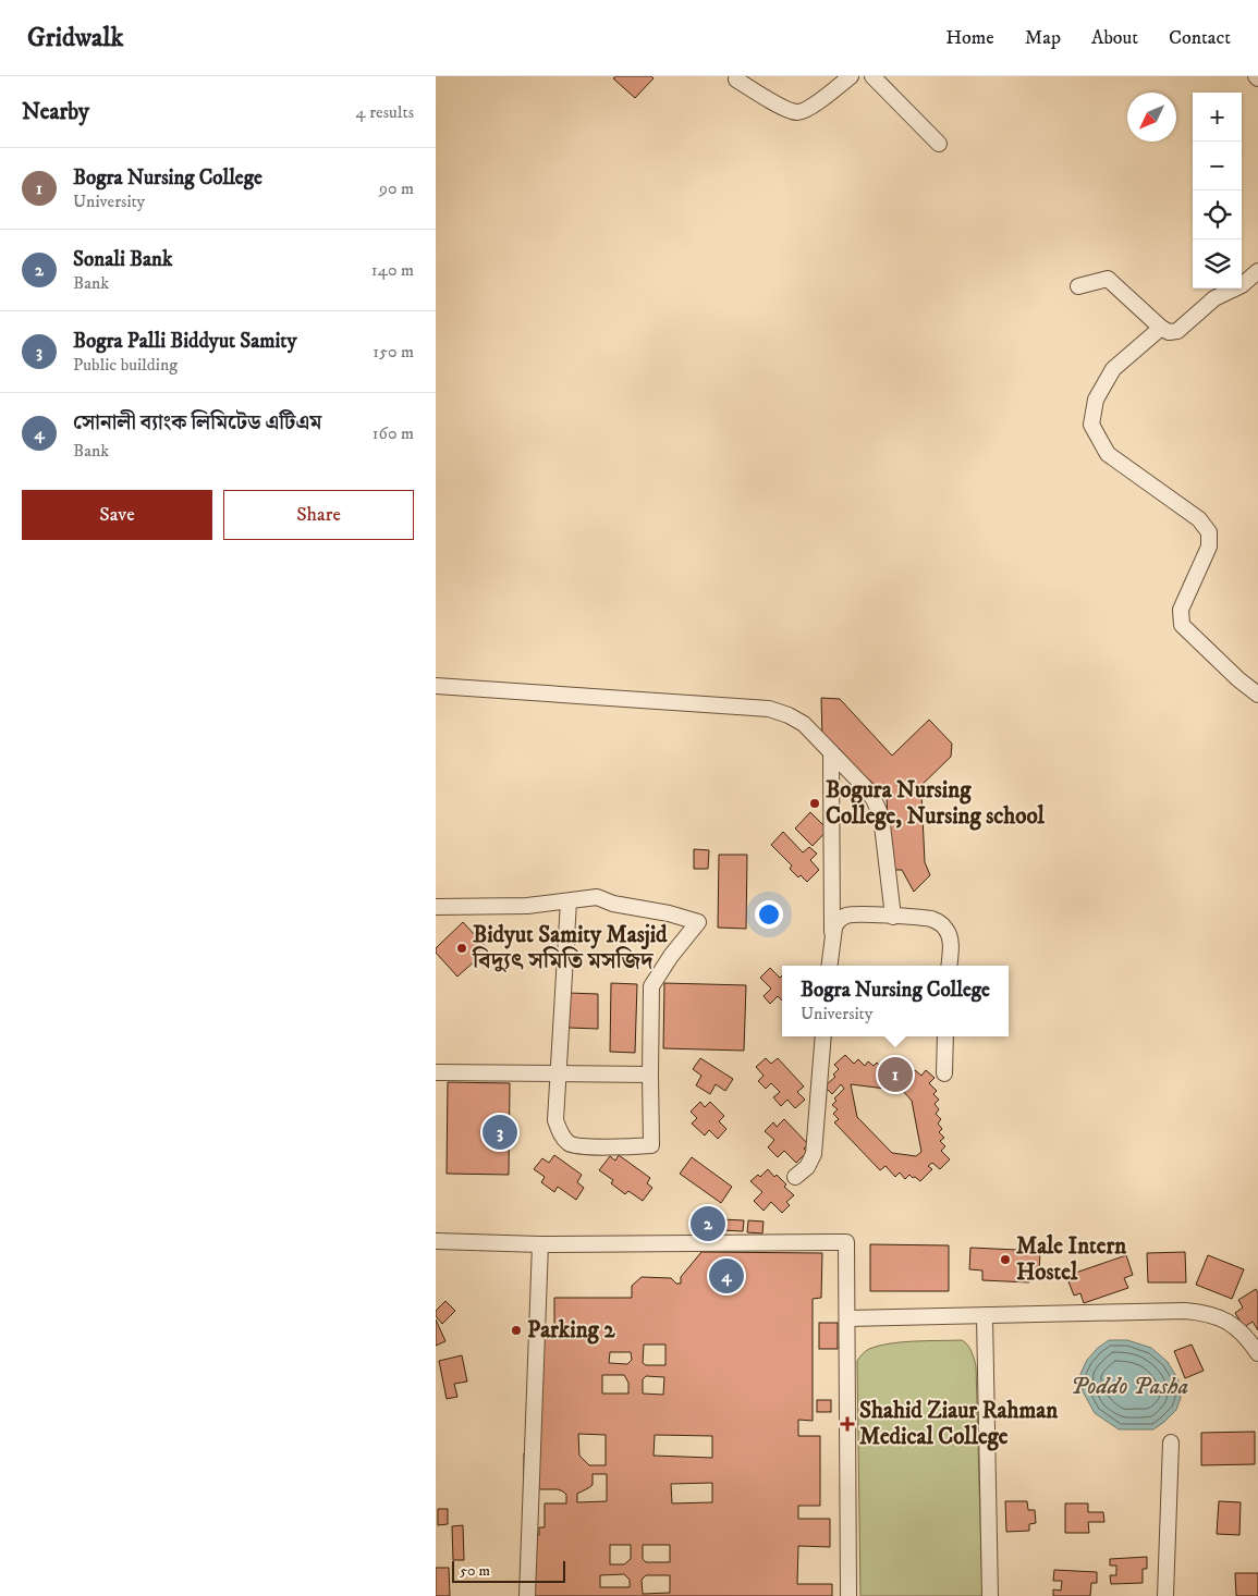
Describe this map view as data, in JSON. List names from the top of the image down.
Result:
{
  "water": ["Poddo Pasha"],
  "places": {
    "other": [
      "Bogura Nursing College, Nursing school",
      "Bidyut Samity Masjid বিদ্যুৎ সমিতি মসজিদ",
      "Male Intern Hostel",
      "Parking 2"
    ],
    "health": ["Shahid Ziaur Rahman Medical College"]
  },
  "scale_bar": "50 m",
  "north": "bottom left",
  "page": {
    "header": "Gridwalk",
    "nav": [
      "Home",
      "Map",
      "About",
      "Contact"
    ],
    "heading": ["Nearby", "4 results"],
    "map_buttons": ["+", "−"],
    "list": [
      {
        "mark": "1",
        "name": "Bogra Nursing College",
        "note": "University",
        "value": "90 m"
      },
      {
        "mark": "2",
        "name": "Sonali Bank",
        "note": "Bank",
        "value": "140 m"
      },
      {
        "mark": "3",
        "name": "Bogra Palli Biddyut Samity",
        "note": "Public building",
        "value": "150 m"
      },
      {
        "mark": "4",
        "name": "সোনালী ব্যাংক লিমিটেড এটিএম",
        "note": "Bank",
        "value": "160 m"
      }
    ],
    "buttons": ["Save", "Share"],
    "popup": ["Bogra Nursing College", "University"],
    "pins": [
      "1",
      "3",
      "2",
      "4"
    ],
    "scale": "50 m"
  }
}
